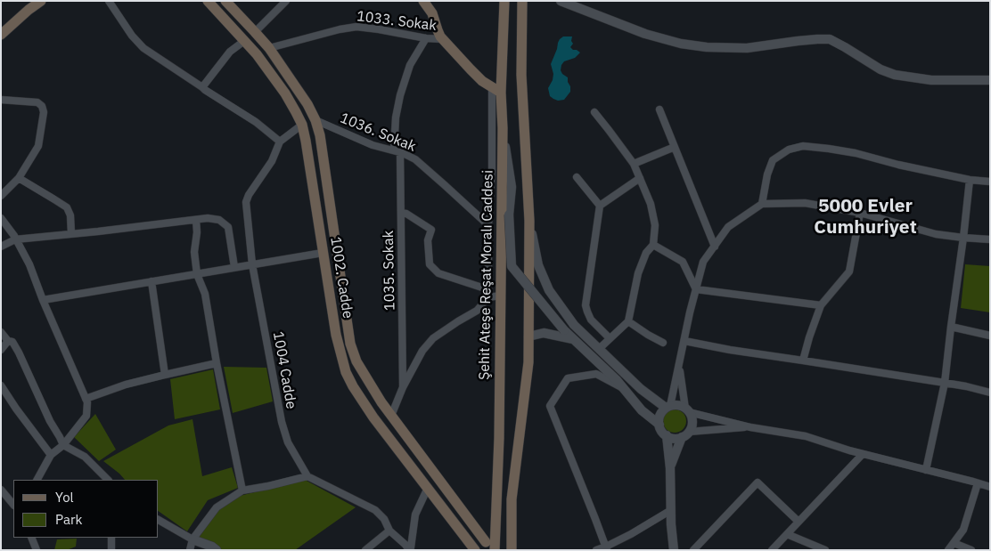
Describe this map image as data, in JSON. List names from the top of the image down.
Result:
{
  "streets": {
    "main road": ["Şehit Ateşe Reşat Moralı Caddesi", "1002. Cadde"],
    "street": [
      "1033. Sokak",
      "1036. Sokak",
      "1035. Sokak",
      "1004 Cadde"
    ]
  },
  "crossings": [
    ["1033. Sokak", "1035. Sokak"],
    ["1033. Sokak", "1002. Cadde"],
    ["1036. Sokak", "1035. Sokak"],
    ["1036. Sokak", "1002. Cadde"]
  ],
  "districts": ["5000 Evler Cumhuriyet"],
  "legend": ["Yol", "Park"]
}
